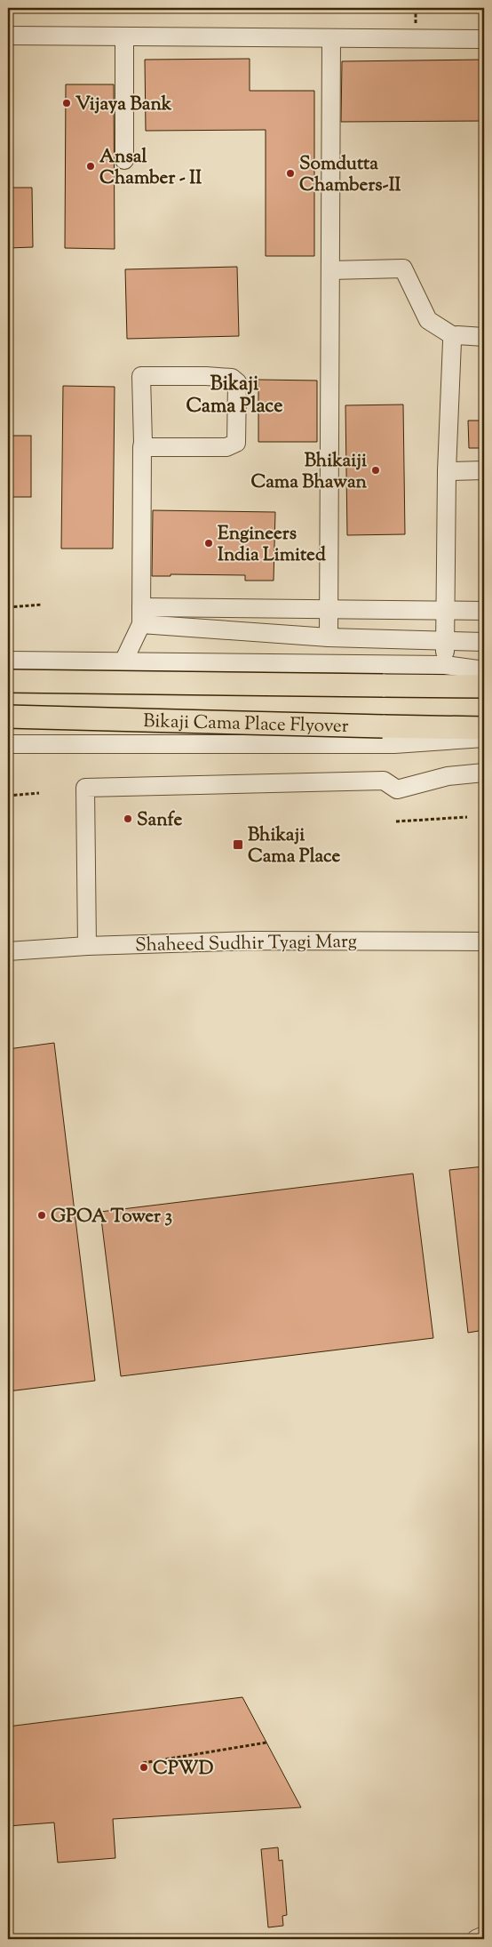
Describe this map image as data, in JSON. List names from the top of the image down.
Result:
{
  "streets": {
    "main road": ["Bikaji Cama Place Flyover"],
    "street": ["Shaheed Sudhir Tyagi Marg"]
  },
  "districts": ["Bikaji Cama Place"],
  "places": {
    "other": [
      "Vijaya Bank",
      "Ansal Chamber - II",
      "Somdutta Chambers-II",
      "Bhikaiji Cama Bhawan",
      "Engineers India Limited",
      "Sanfe",
      "GPOA Tower 3",
      "CPWD"
    ],
    "transit": ["Bhikaji Cama Place"]
  }
}
